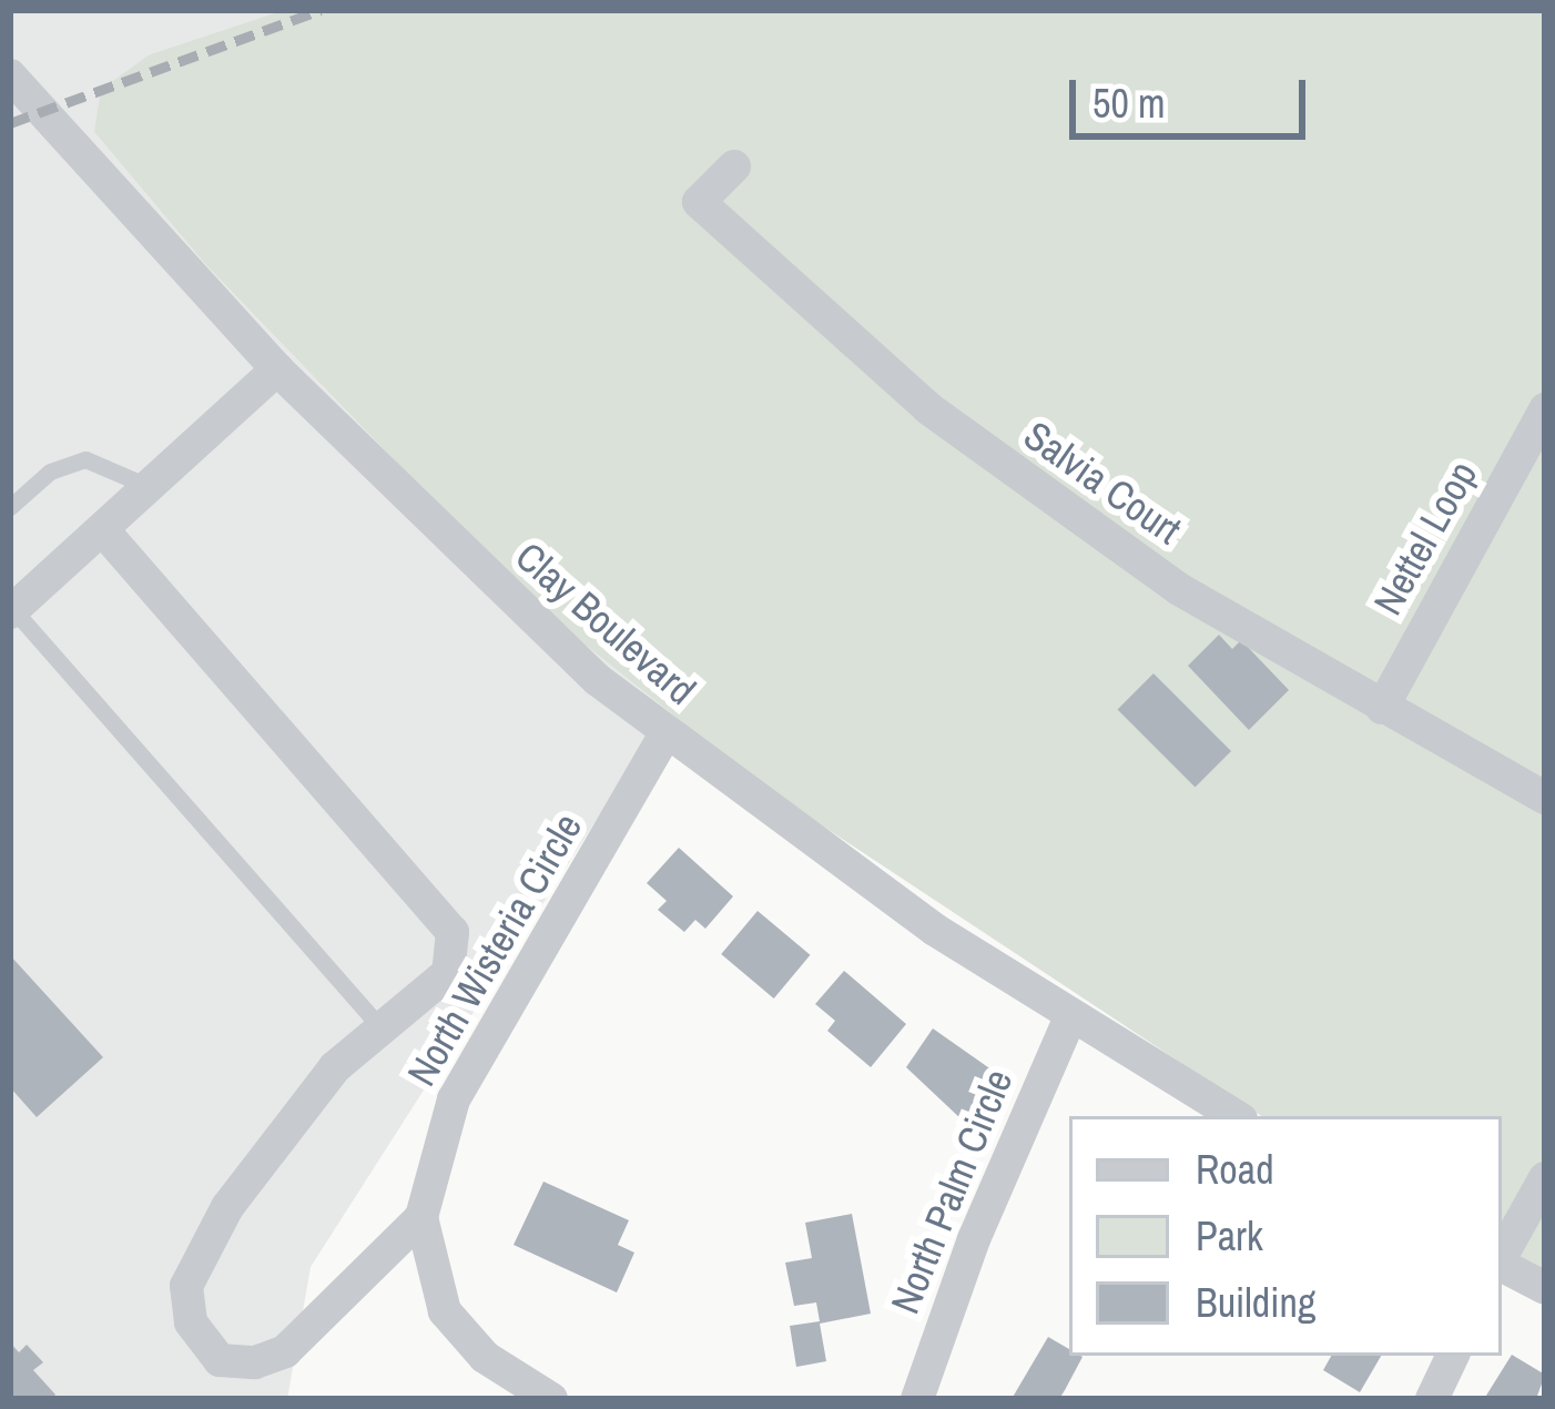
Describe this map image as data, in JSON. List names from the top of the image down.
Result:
{
  "streets": {
    "street": [
      "Salvia Court",
      "Nettel Loop",
      "Clay Boulevard",
      "North Wisteria Circle",
      "North Palm Circle"
    ]
  },
  "crossings": [
    ["Salvia Court", "Nettel Loop"],
    ["Clay Boulevard", "North Wisteria Circle"],
    ["Clay Boulevard", "North Palm Circle"]
  ],
  "legend": ["Road", "Park", "Building"],
  "scale_bar": "50 m"
}
